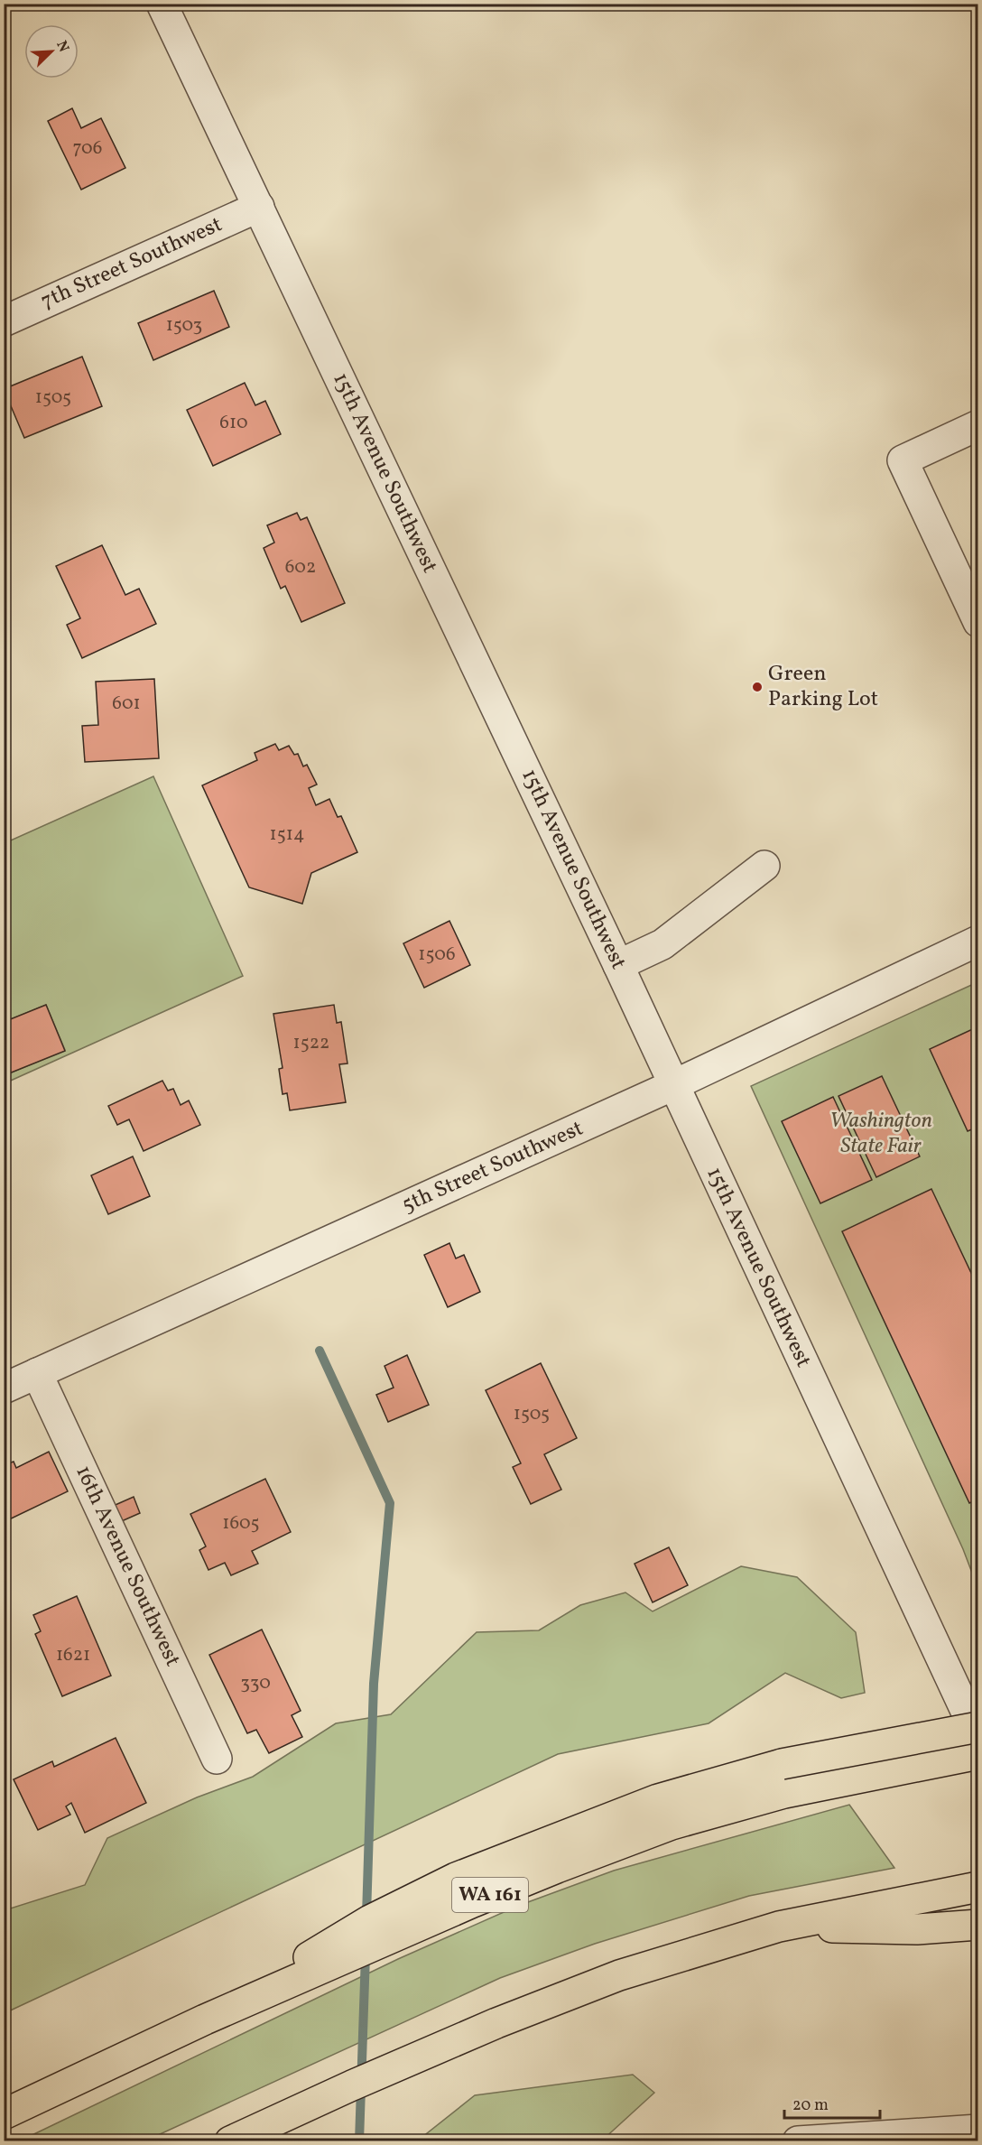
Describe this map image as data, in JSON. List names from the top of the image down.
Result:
{
  "streets": {
    "highway": ["WA 161"],
    "street": [
      "7th Street Southwest",
      "15th Avenue Southwest",
      "5th Street Southwest",
      "16th Avenue Southwest"
    ]
  },
  "crossings": [
    ["7th Street Southwest", "15th Avenue Southwest"],
    ["15th Avenue Southwest", "5th Street Southwest"],
    ["5th Street Southwest", "16th Avenue Southwest"]
  ],
  "parks": ["Washington State Fair"],
  "places": ["Green Parking Lot"],
  "house_numbers": [
    "706",
    "1503",
    "1505",
    "610",
    "602",
    "601",
    "1514",
    "1506",
    "1522",
    "1505",
    "1605",
    "1621",
    "330"
  ],
  "scale_bar": "20 m",
  "north": "top right"
}
